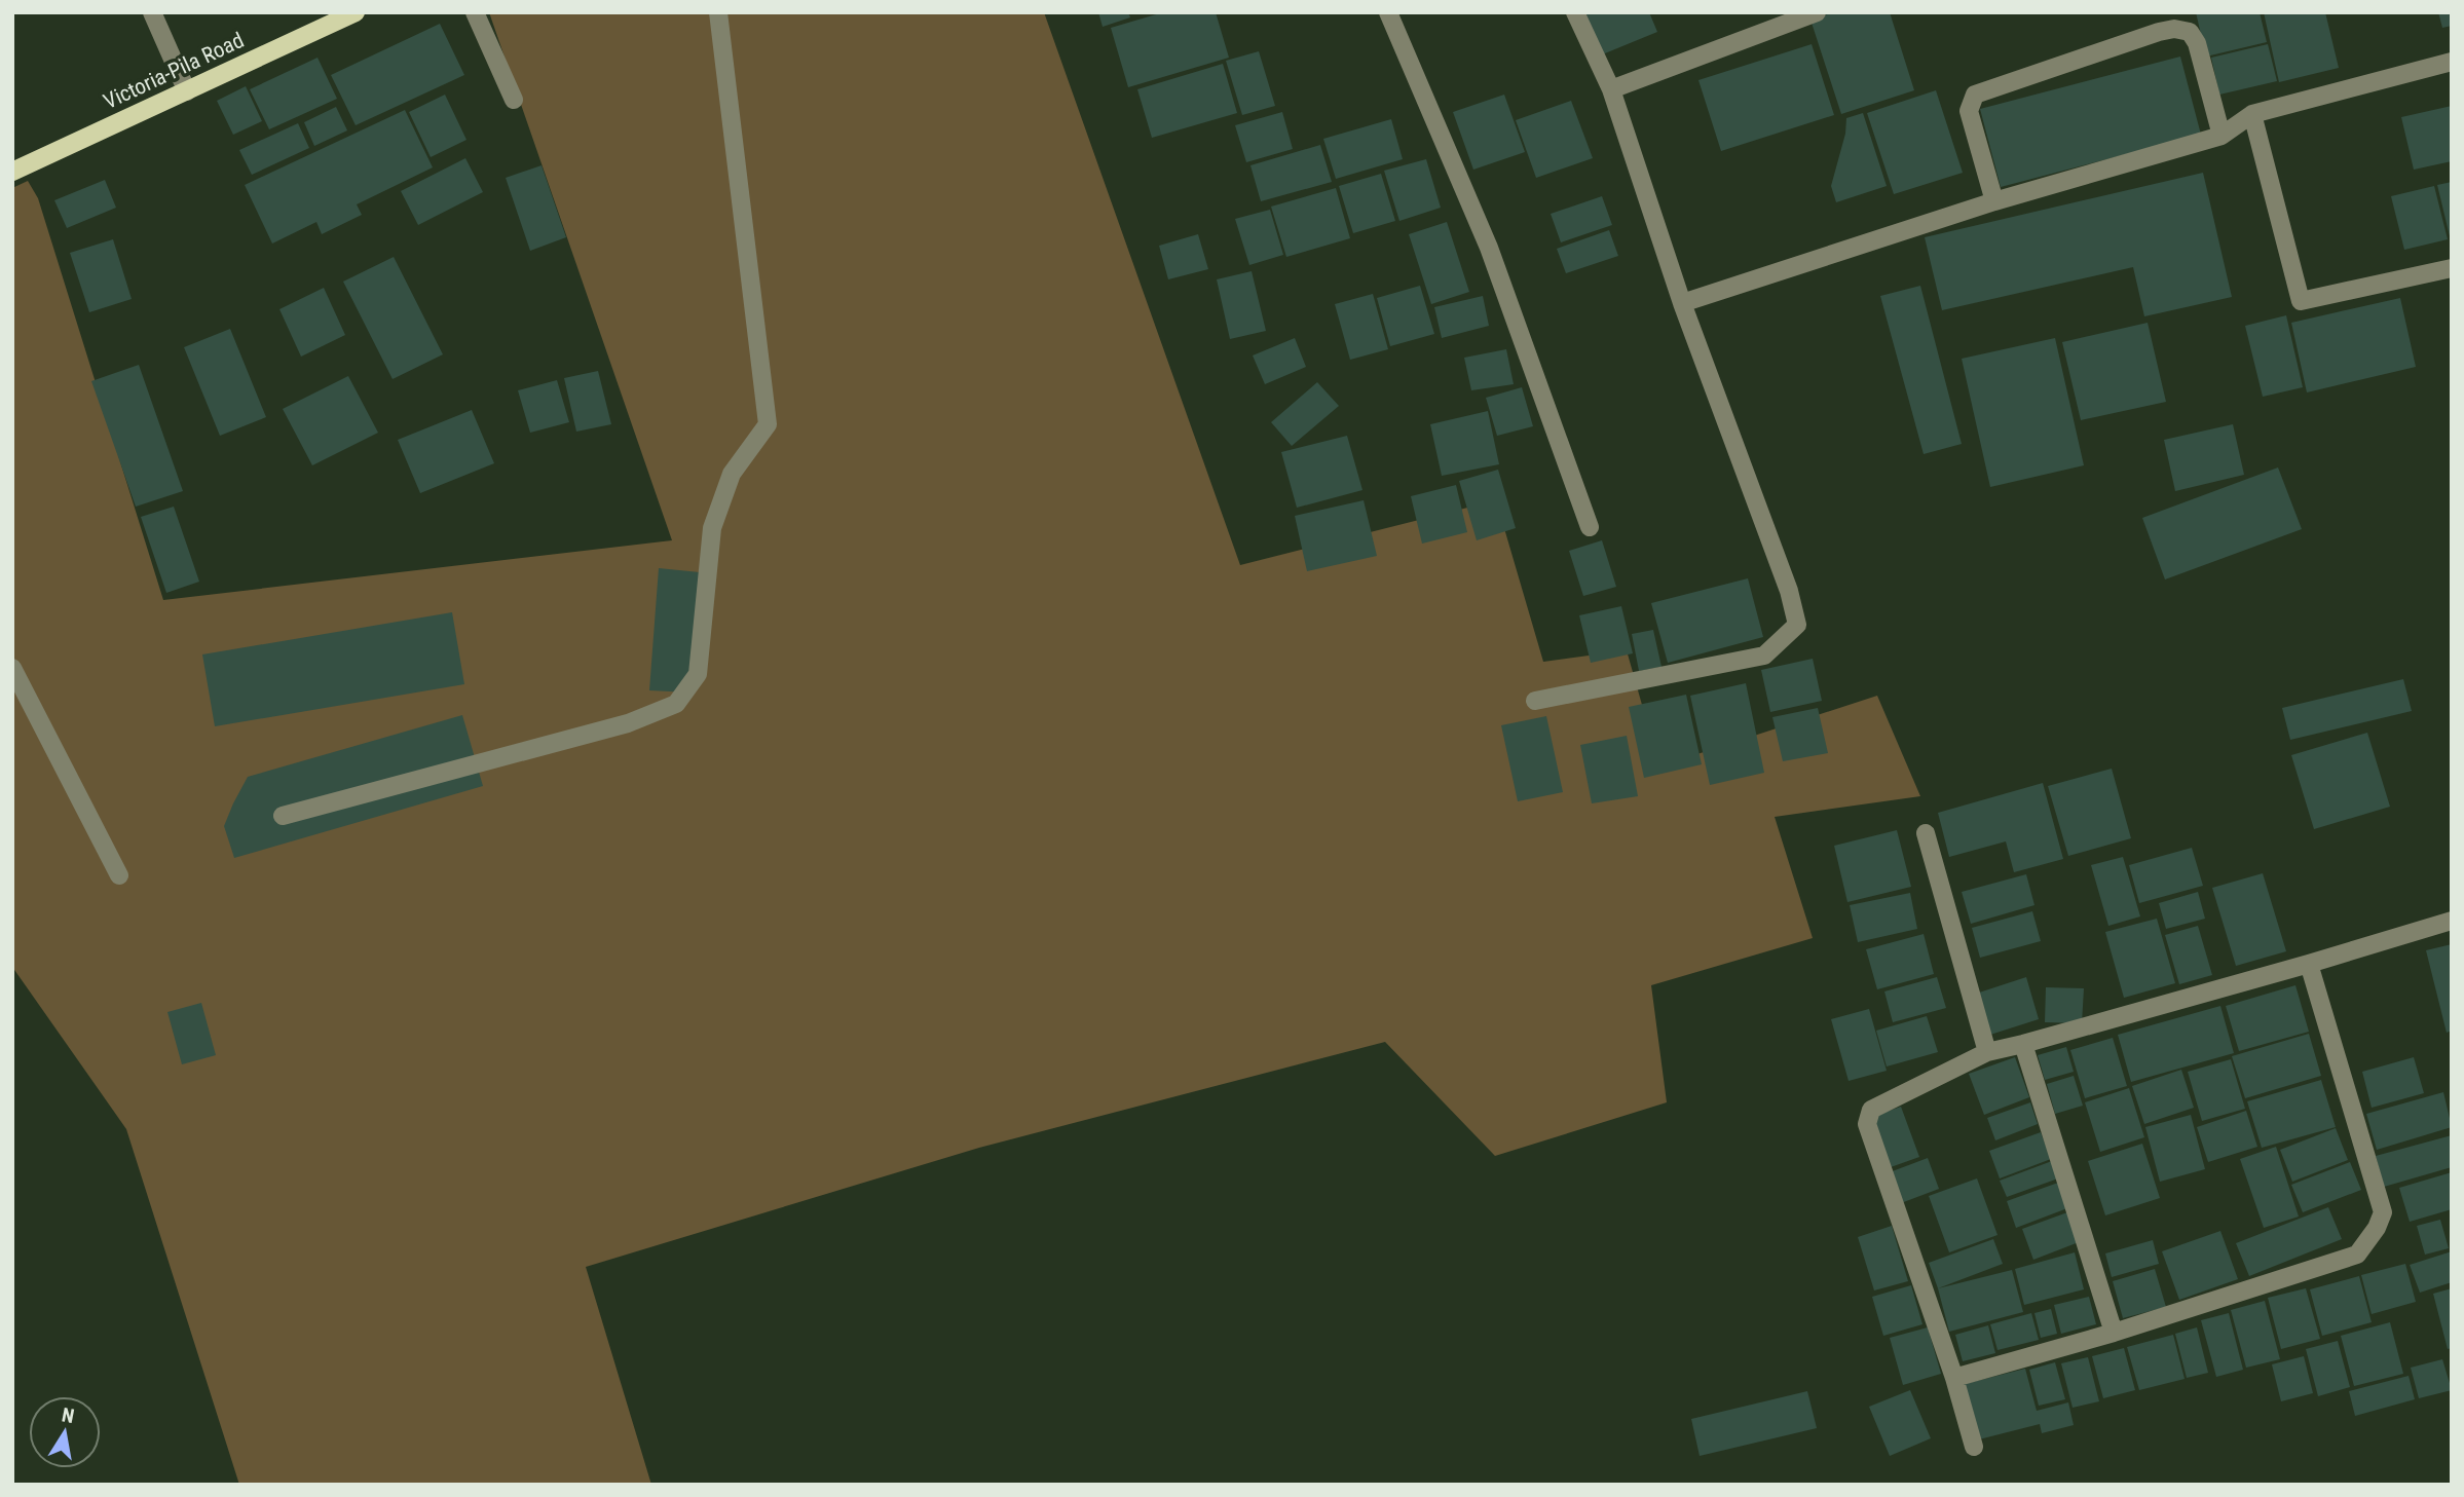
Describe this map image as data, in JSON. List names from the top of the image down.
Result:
{
  "streets": {
    "main road": ["Victoria-Pila Road"]
  },
  "north": "top"
}
